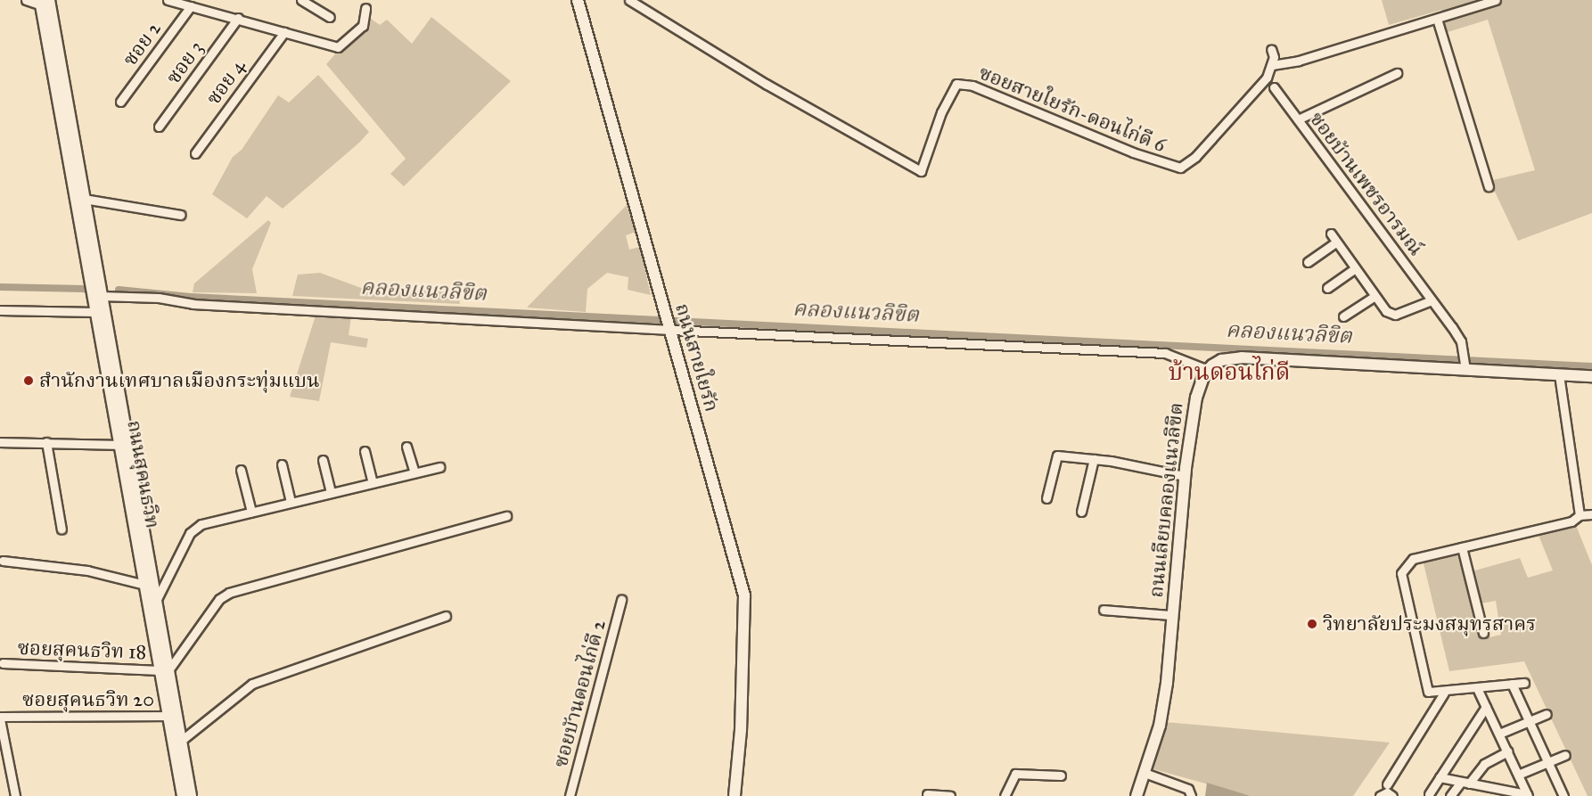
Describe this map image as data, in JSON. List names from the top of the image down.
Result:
{
  "streets": {
    "street": [
      "ซอย 2",
      "ซอย 3",
      "ซอย 4",
      "ซอยสายใยรัก-ดอนไก่ดี 6",
      "ซอยบ้านเพชรอารมณ์",
      "ถนนสายใยรัก",
      "ถนนสุคนธวิท",
      "ถนนเลียบคลองแนวลิขิต",
      "ซอยสุคนธวิท 18",
      "ซอยบัานดอนไก่ดี 2",
      "ซอยสุคนธวิท 20"
    ]
  },
  "crossings": [
    ["ถนนสุคนธวิท", "ซอยสุคนธวิท 18"],
    ["ถนนสุคนธวิท", "ซอยสุคนธวิท 20"]
  ],
  "districts": ["บ้านดอนไก่ดี"],
  "water": ["คลองแนวลิขิต"],
  "places": ["สำนักงานเทศบาลเมืองกระทุ่มแบน", "วิทยาลัยประมงสมุทรสาคร"]
}
